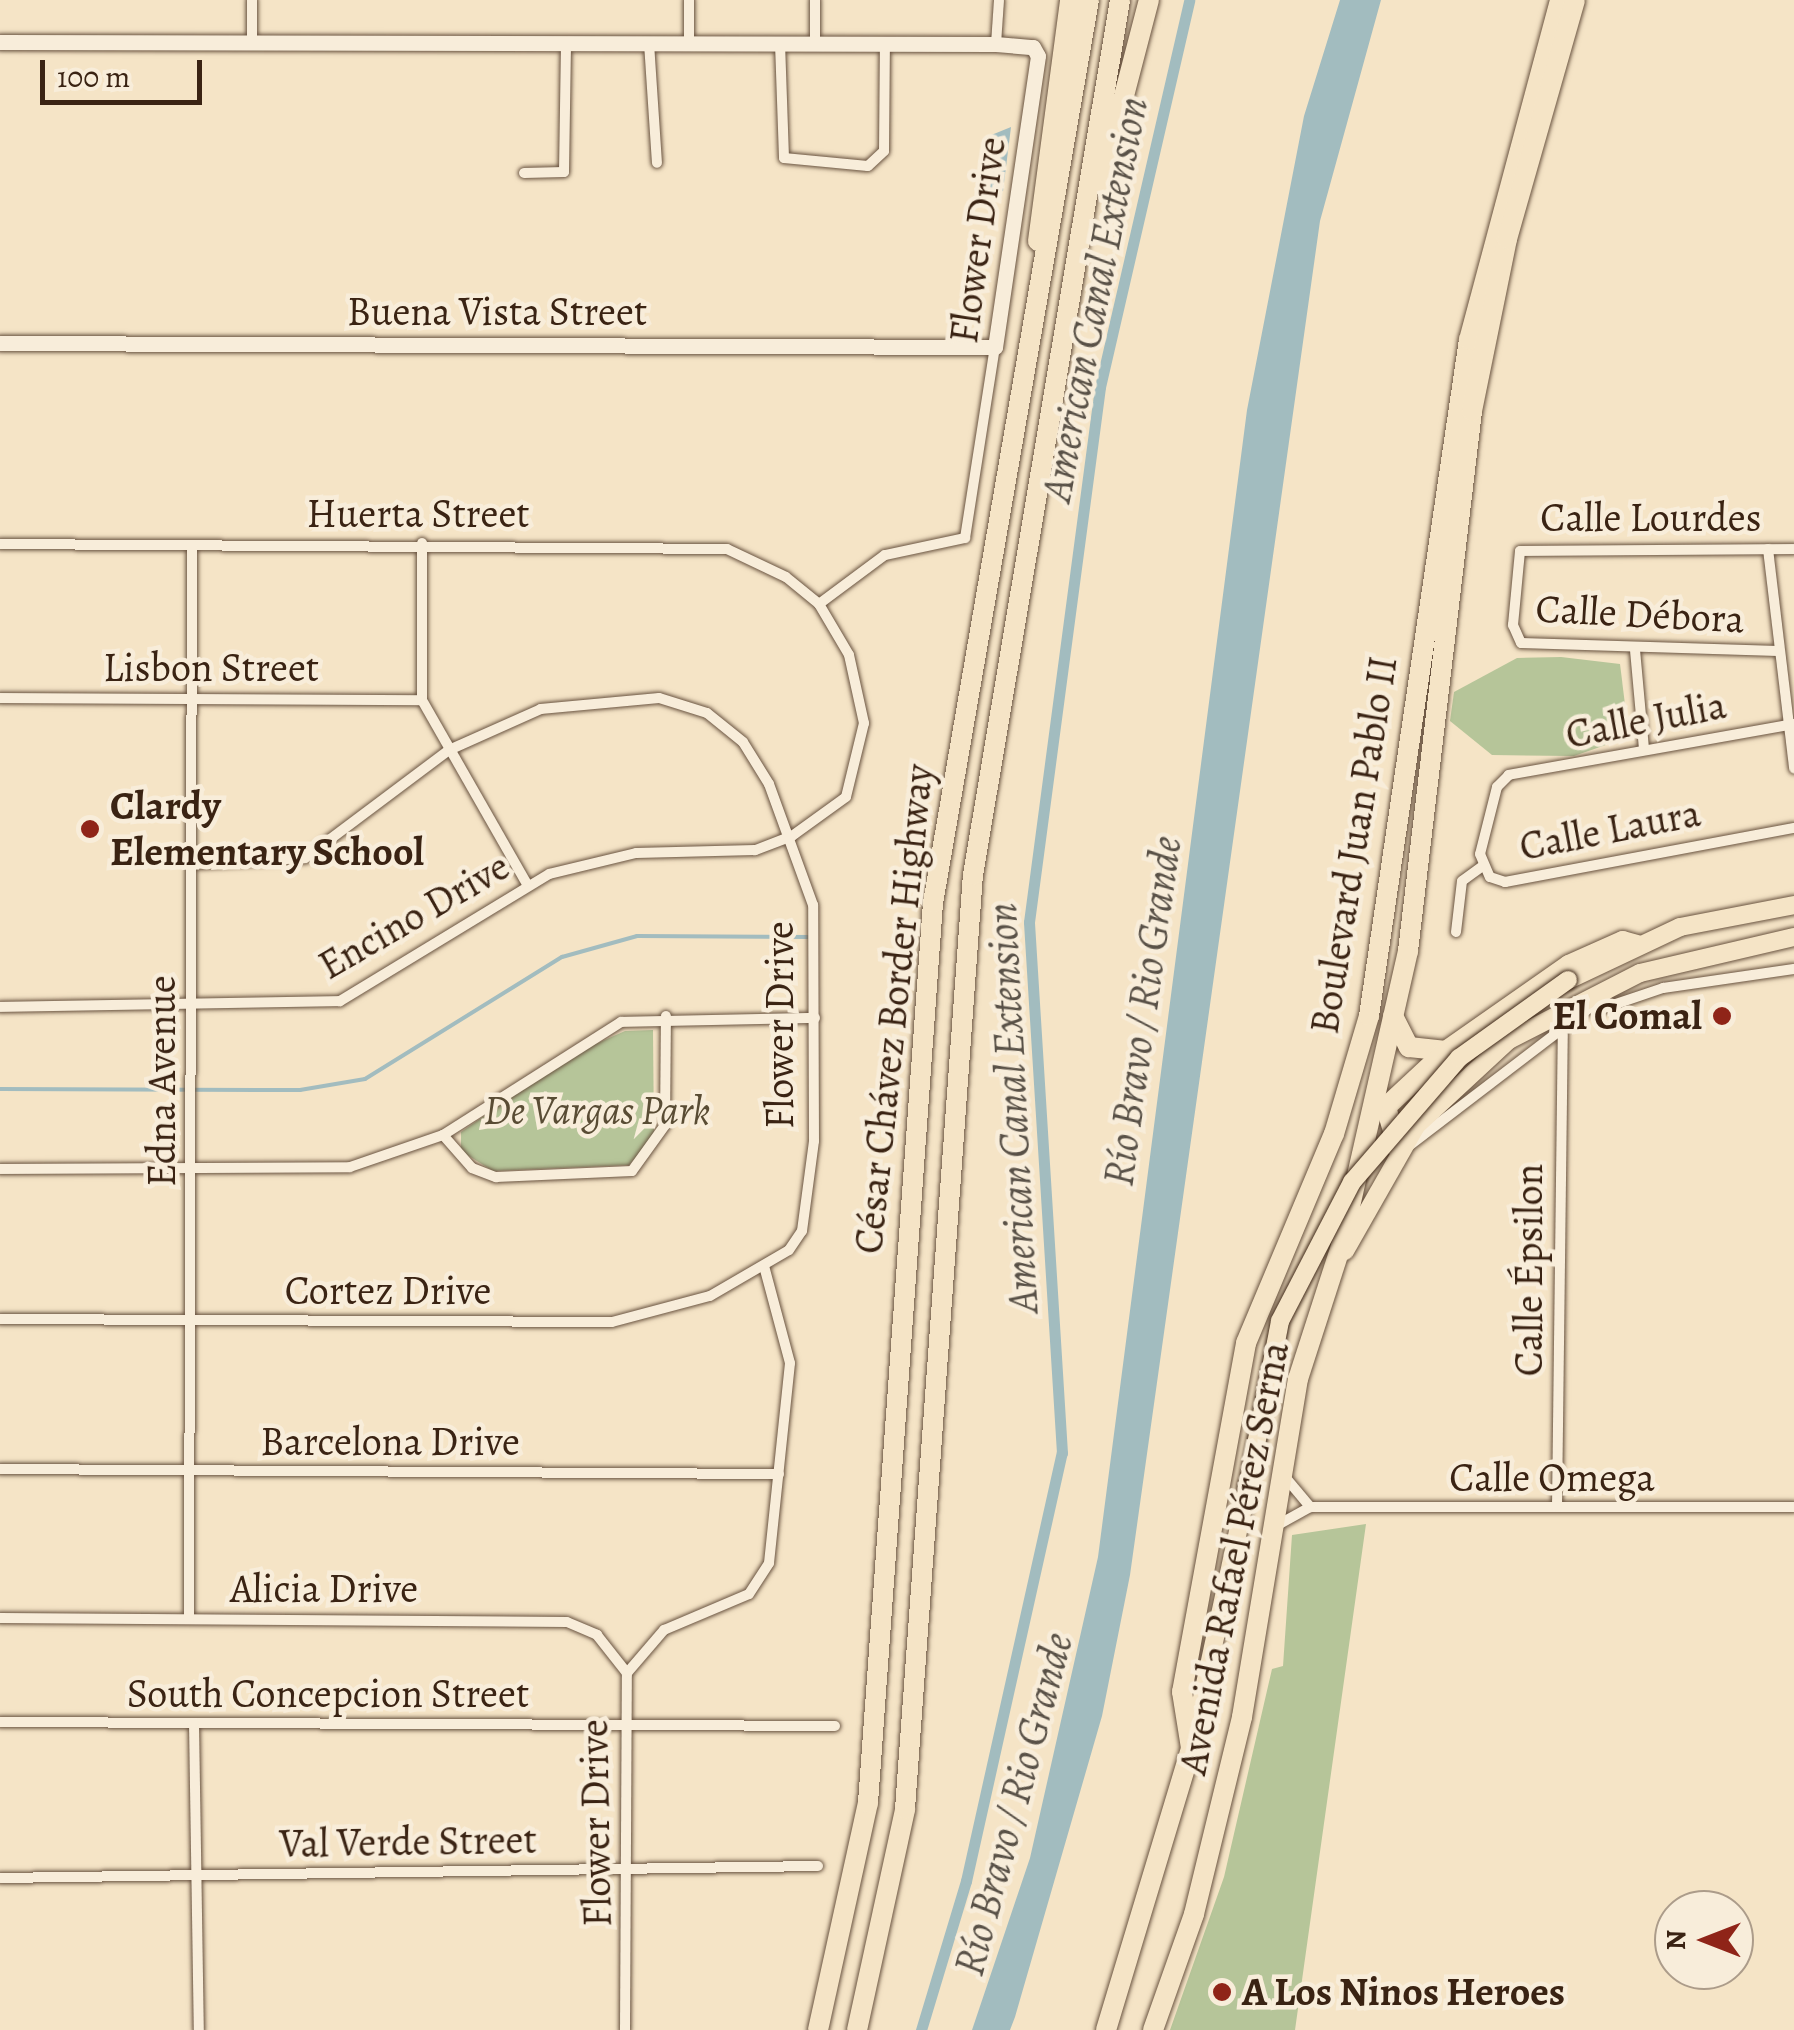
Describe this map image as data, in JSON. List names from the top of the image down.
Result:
{
  "streets": {
    "highway": ["Boulevard Juan Pablo II", "César Chávez Border Highway", "Avenida Rafael Pérez Serna"],
    "street": [
      "Flower Drive",
      "Buena Vista Street",
      "Huerta Street",
      "Calle Lourdes",
      "Calle Débora",
      "Lisbon Street",
      "Calle Julia",
      "Calle Laura",
      "Encino Drive",
      "Edna Avenue",
      "Calle Épsilon",
      "Cortez Drive",
      "Barcelona Drive",
      "Calle Omega",
      "Alicia Drive",
      "South Concepcion Street",
      "Val Verde Street"
    ]
  },
  "crossings": [
    ["Flower Drive", "Buena Vista Street"],
    ["Flower Drive", "Huerta Street"],
    ["Flower Drive", "Encino Drive"],
    ["Flower Drive", "Edna Avenue"],
    ["Flower Drive", "Cortez Drive"],
    ["Flower Drive", "Barcelona Drive"],
    ["Flower Drive", "Alicia Drive"],
    ["Flower Drive", "South Concepcion Street"],
    ["Flower Drive", "Val Verde Street"],
    ["Huerta Street", "Edna Avenue"],
    ["Calle Lourdes", "Calle Débora"],
    ["Lisbon Street", "Edna Avenue"],
    ["Calle Julia", "Calle Laura"],
    ["Boulevard Juan Pablo II", "Avenida Rafael Pérez Serna"],
    ["Encino Drive", "Edna Avenue"],
    ["Edna Avenue", "Cortez Drive"],
    ["Edna Avenue", "Barcelona Drive"],
    ["Edna Avenue", "Alicia Drive"],
    ["Calle Épsilon", "Calle Omega"]
  ],
  "water": ["American Canal Extension", "Río Bravo / Rio Grande"],
  "parks": ["De Vargas Park"],
  "places": ["Clardy Elementary School", "El Comal", "A Los Ninos Heroes"],
  "scale_bar": "100 m",
  "north": "left"
}
